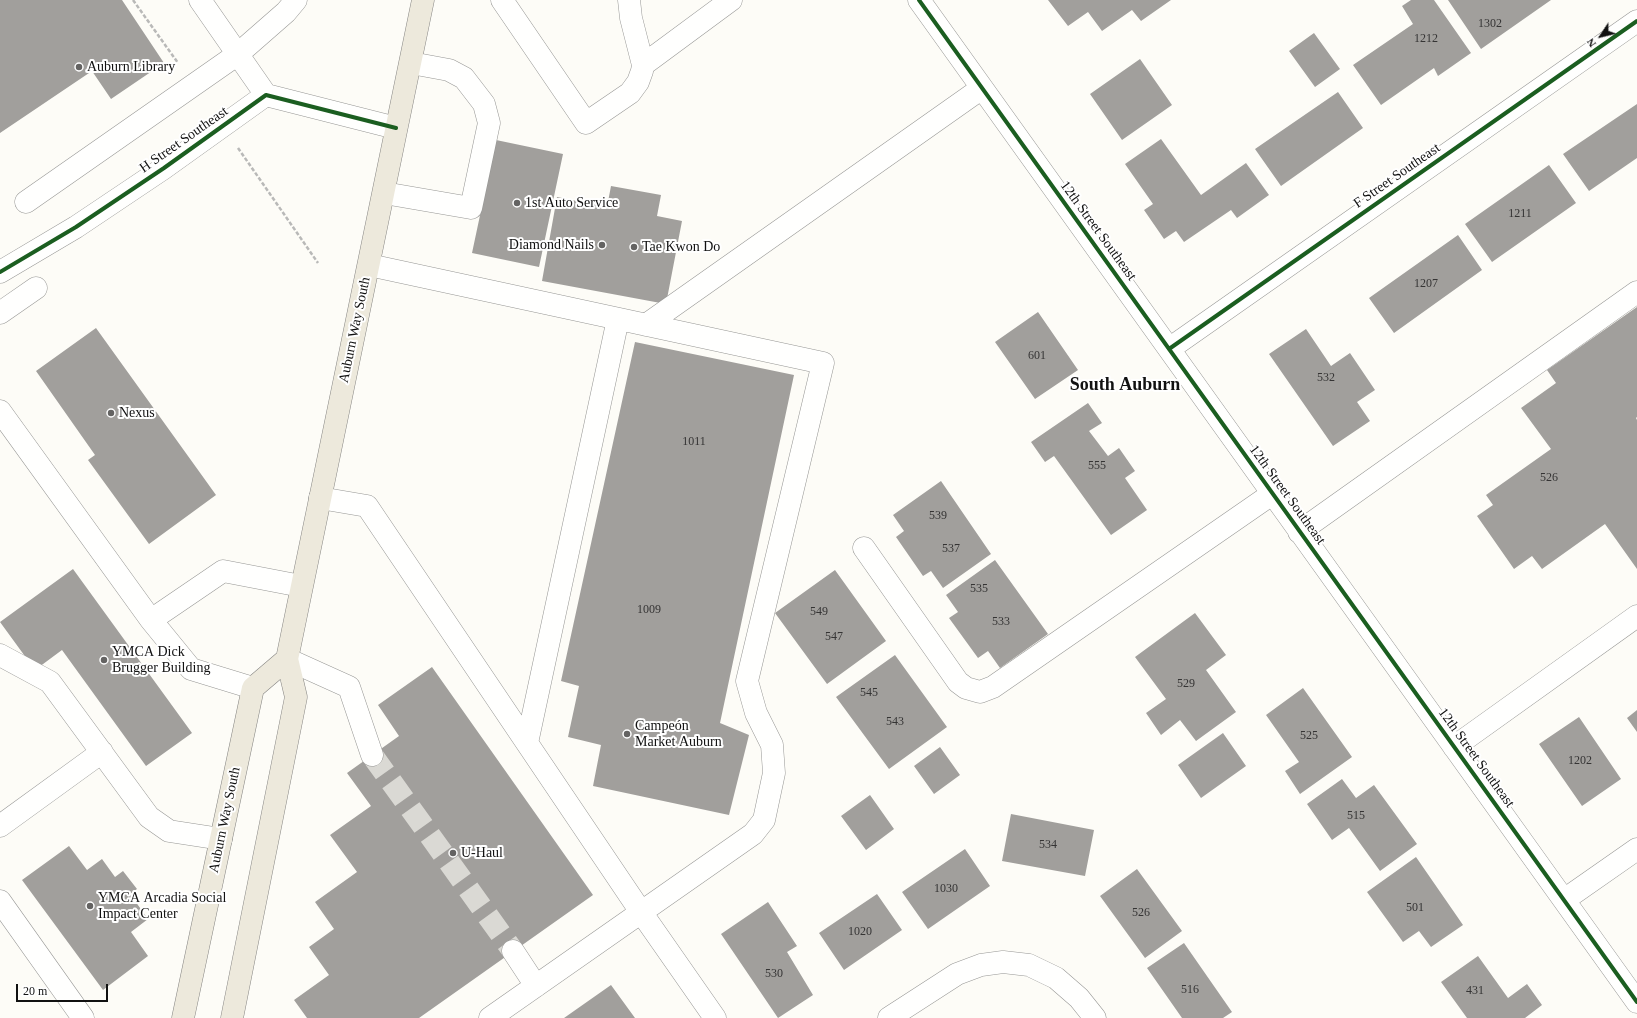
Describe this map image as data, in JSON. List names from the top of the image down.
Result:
{
  "streets": {
    "main road": ["Auburn Way South"],
    "street": ["H Street Southeast", "F Street Southeast", "12th Street Southeast"]
  },
  "crossings": [
    ["F Street Southeast", "12th Street Southeast"]
  ],
  "districts": ["South Auburn"],
  "places": [
    "Auburn Library",
    "1st Auto Service",
    "Diamond Nails",
    "Tae Kwon Do",
    "Nexus",
    "YMCA Dick Brugger Building",
    "Campeón Market Auburn",
    "U-Haul",
    "YMCA Arcadia Social Impact Center"
  ],
  "house_numbers": [
    "1302",
    "1212",
    "1211",
    "1207",
    "601",
    "532",
    "1011",
    "555",
    "526",
    "539",
    "537",
    "535",
    "1009",
    "549",
    "533",
    "547",
    "529",
    "545",
    "543",
    "525",
    "1202",
    "515",
    "534",
    "1030",
    "501",
    "526",
    "1020",
    "530",
    "516",
    "431"
  ],
  "scale_bar": "20 m",
  "north": "bottom left"
}
